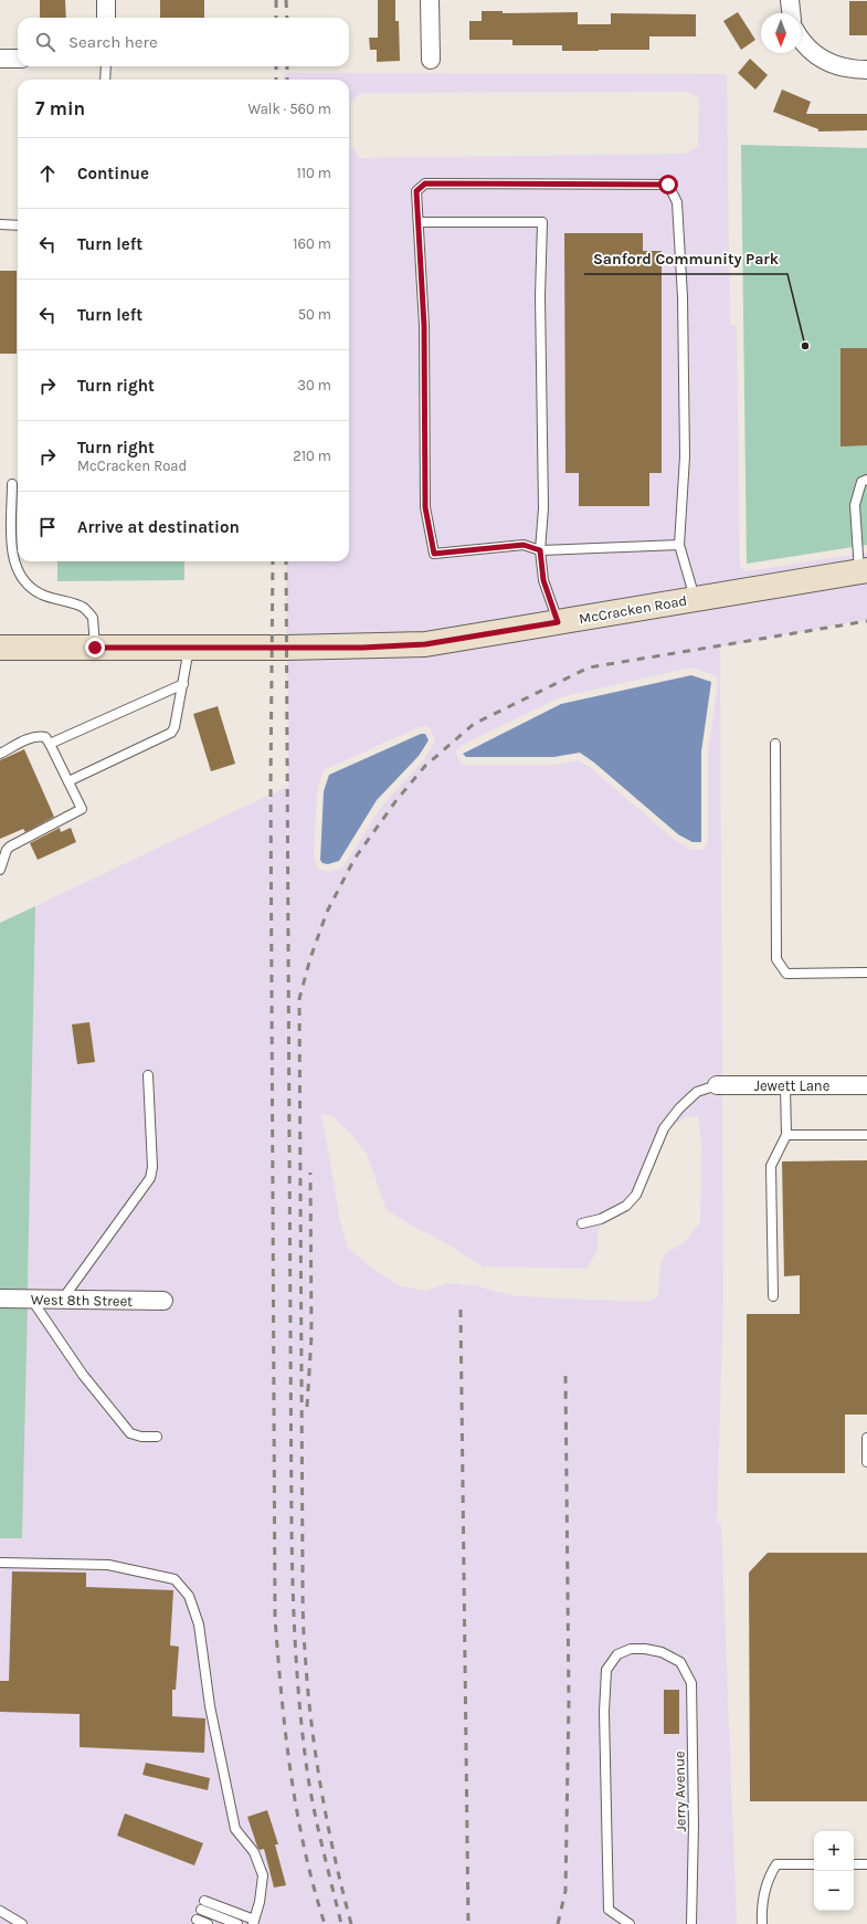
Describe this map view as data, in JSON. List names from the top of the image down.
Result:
{
  "streets": {
    "street": ["McCracken Road", "Jewett Lane", "West 8th Street"],
    "lane": ["Jerry Avenue"]
  },
  "places": ["Sanford Community Park"],
  "north": "bottom",
  "page": {
    "search": "Search here",
    "heading": ["7 min", "Walk · 560 m"],
    "list": [
      ["Continue", "110 m"],
      ["Turn left", "160 m"],
      ["Turn left", "50 m"],
      ["Turn right", "30 m"],
      ["Turn right", "McCracken Road", "210 m"],
      "Arrive at destination"
    ],
    "map_buttons": ["+", "−"]
  }
}
